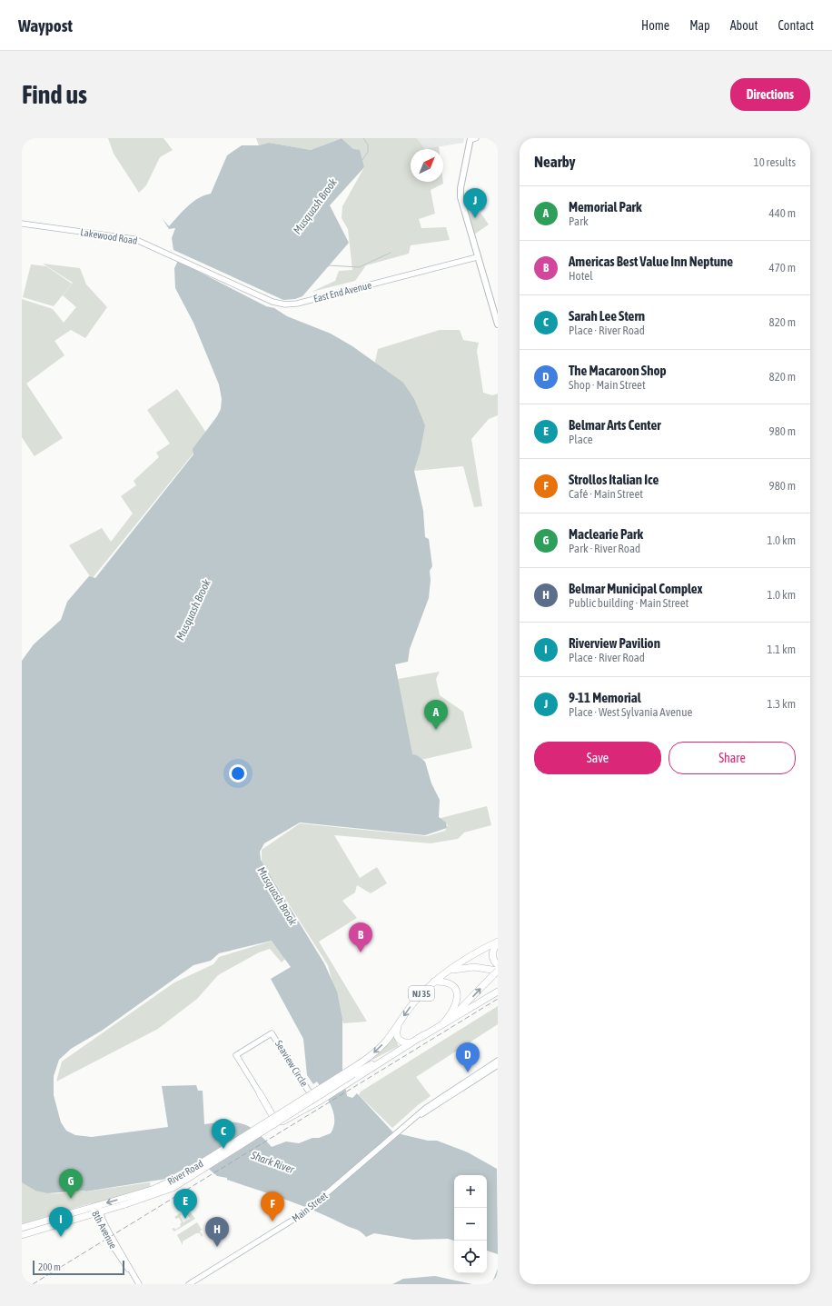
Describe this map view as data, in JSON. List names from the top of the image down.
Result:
{
  "streets": {
    "highway": ["NJ 35", "River Road"],
    "street": [
      "Lakewood Road",
      "East End Avenue",
      "Seaview Circle",
      "Main Street",
      "8th Avenue"
    ]
  },
  "crossings": [
    ["Lakewood Road", "East End Avenue"],
    ["NJ 35", "River Road"],
    ["Seaview Circle", "River Road"],
    ["River Road", "8th Avenue"]
  ],
  "water": ["Musquash Brook", "Shark River"],
  "scale_bar": "200 m",
  "north": "top right",
  "page": {
    "header": "Waypost",
    "nav": [
      "Home",
      "Map",
      "About",
      "Contact"
    ],
    "buttons": [
      "Directions",
      ["Save", "Share"]
    ],
    "title": "Find us",
    "heading": ["Nearby", "10 results"],
    "list": [
      {
        "mark": "A",
        "name": "Memorial Park",
        "note": "Park",
        "value": "440 m"
      },
      {
        "mark": "B",
        "name": "Americas Best Value Inn Neptune",
        "note": "Hotel",
        "value": "470 m"
      },
      {
        "mark": "C",
        "name": "Sarah Lee Stern",
        "note": "Place · River Road",
        "value": "820 m"
      },
      {
        "mark": "D",
        "name": "The Macaroon Shop",
        "note": "Shop · Main Street",
        "value": "820 m"
      },
      {
        "mark": "E",
        "name": "Belmar Arts Center",
        "note": "Place",
        "value": "980 m"
      },
      {
        "mark": "F",
        "name": "Strollos Italian Ice",
        "note": "Café · Main Street",
        "value": "980 m"
      },
      {
        "mark": "G",
        "name": "Maclearie Park",
        "note": "Park · River Road",
        "value": "1.0 km"
      },
      {
        "mark": "H",
        "name": "Belmar Municipal Complex",
        "note": "Public building · Main Street",
        "value": "1.0 km"
      },
      {
        "mark": "I",
        "name": "Riverview Pavilion",
        "note": "Place · River Road",
        "value": "1.1 km"
      },
      {
        "mark": "J",
        "name": "9-11 Memorial",
        "note": "Place · West Sylvania Avenue",
        "value": "1.3 km"
      }
    ],
    "pins": [
      "J",
      "A",
      "B",
      "D",
      "C",
      "G",
      "E",
      "F",
      "I",
      "H"
    ],
    "map_buttons": ["+", "−"],
    "scale": "200 m"
  }
}
